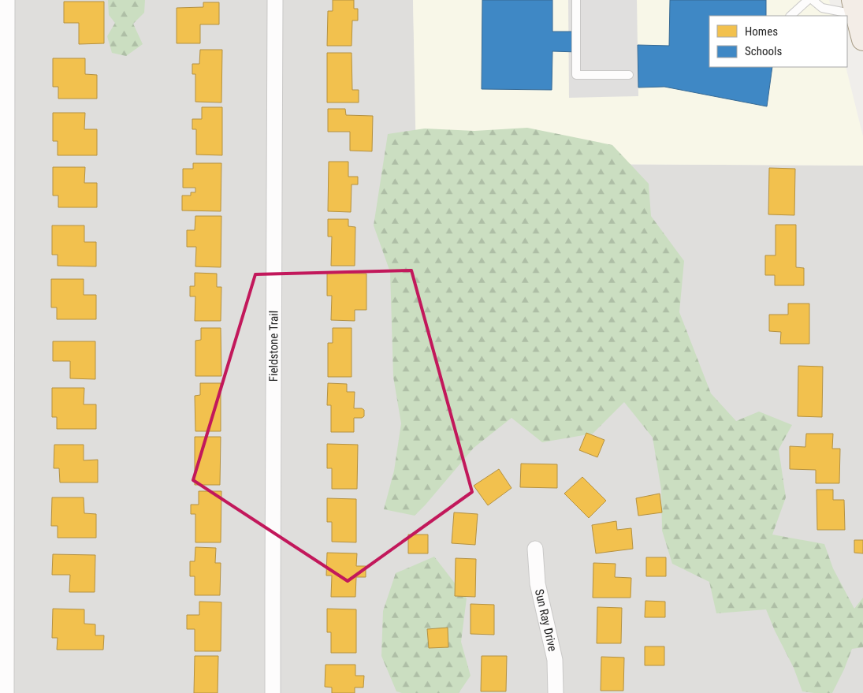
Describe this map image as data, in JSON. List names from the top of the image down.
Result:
{
  "streets": {
    "street": ["Fieldstone Trail", "Sun Ray Drive"]
  },
  "legend": ["Homes", "Schools"]
}
